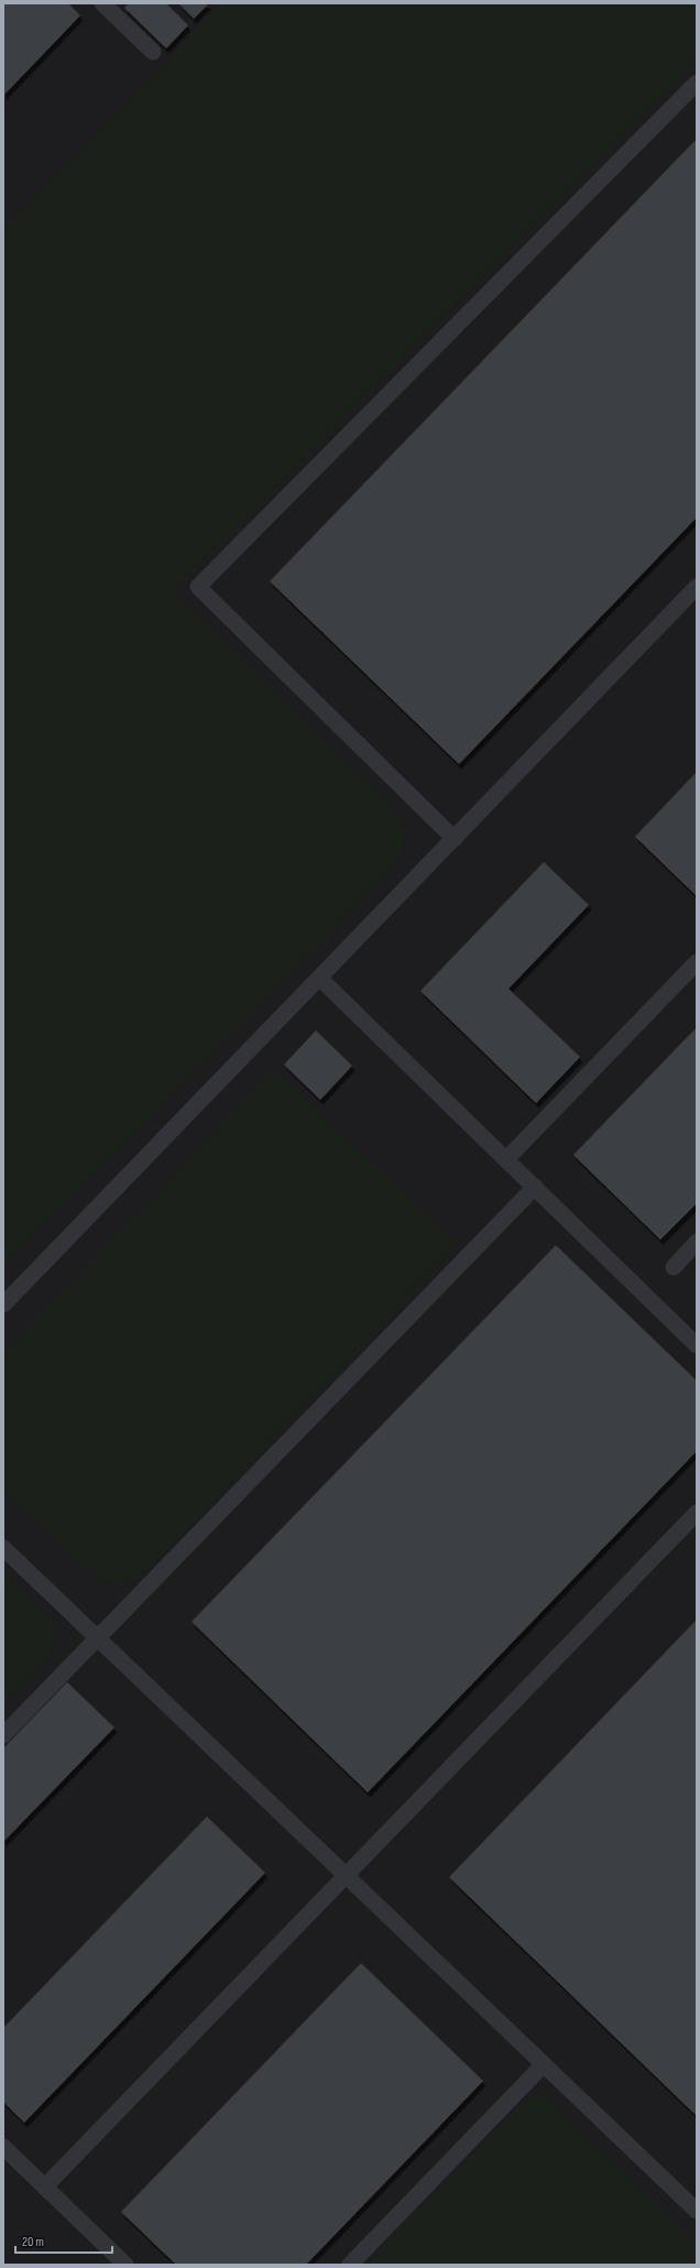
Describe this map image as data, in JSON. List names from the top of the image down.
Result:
{
  "scale_bar": "20 m"
}
